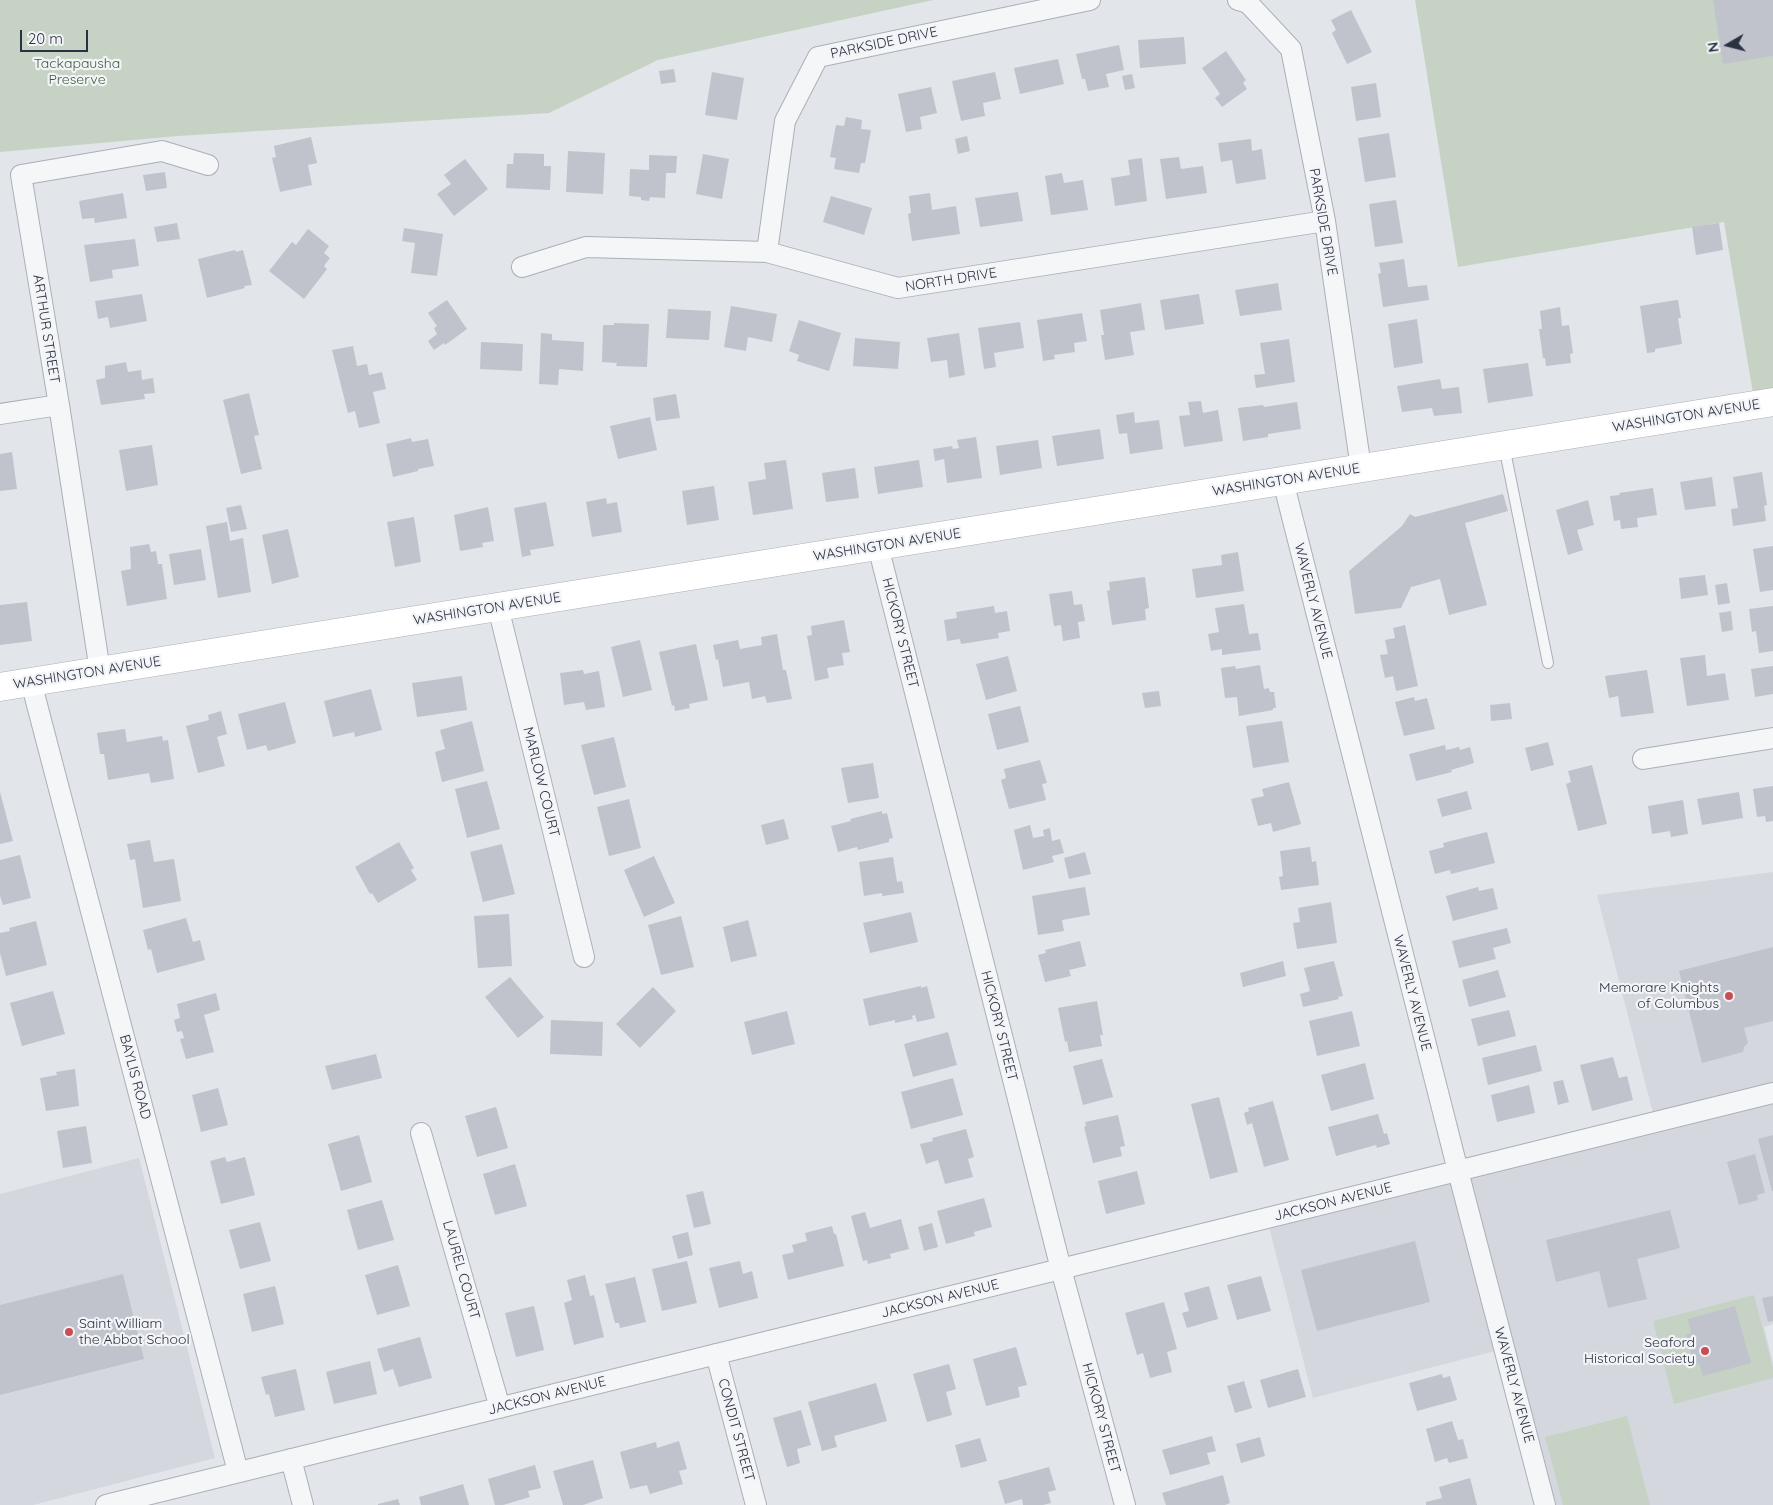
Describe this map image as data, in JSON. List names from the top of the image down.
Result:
{
  "streets": {
    "street": [
      "PARKSIDE DRIVE",
      "NORTH DRIVE",
      "ARTHUR STREET",
      "WASHINGTON AVENUE",
      "WAVERLY AVENUE",
      "HICKORY STREET",
      "MARLOW COURT",
      "BAYLIS ROAD",
      "JACKSON AVENUE",
      "LAUREL COURT",
      "CONDIT STREET"
    ]
  },
  "crossings": [
    ["PARKSIDE DRIVE", "NORTH DRIVE"],
    ["PARKSIDE DRIVE", "WASHINGTON AVENUE"],
    ["ARTHUR STREET", "WASHINGTON AVENUE"],
    ["WASHINGTON AVENUE", "WAVERLY AVENUE"],
    ["WASHINGTON AVENUE", "HICKORY STREET"],
    ["WASHINGTON AVENUE", "MARLOW COURT"],
    ["WASHINGTON AVENUE", "BAYLIS ROAD"],
    ["WAVERLY AVENUE", "JACKSON AVENUE"],
    ["HICKORY STREET", "JACKSON AVENUE"],
    ["BAYLIS ROAD", "JACKSON AVENUE"],
    ["JACKSON AVENUE", "LAUREL COURT"],
    ["JACKSON AVENUE", "CONDIT STREET"]
  ],
  "parks": ["Tackapausha Preserve"],
  "places": ["Memorare Knights of Columbus", "Saint William the Abbot School", "Seaford Historical Society"],
  "scale_bar": "20 m",
  "north": "left"
}
